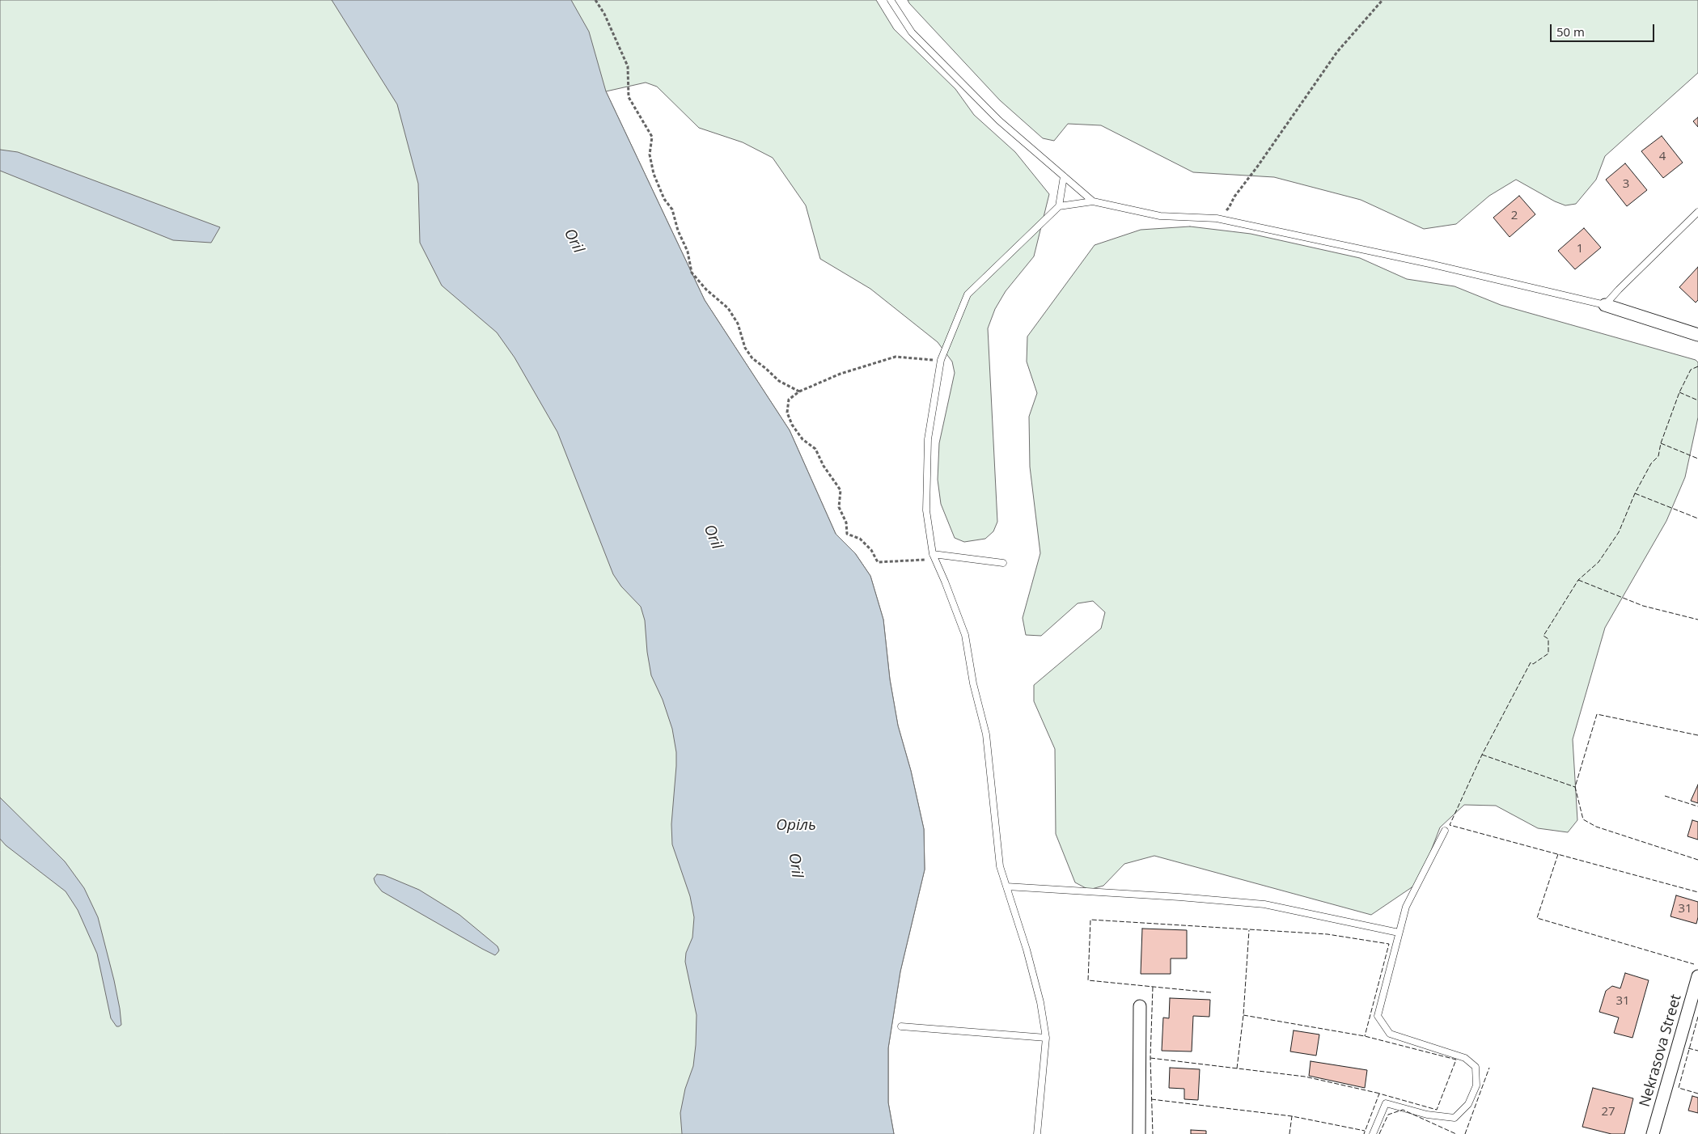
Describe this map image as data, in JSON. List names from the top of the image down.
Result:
{
  "streets": {
    "street": ["Nekrasova Street"]
  },
  "water": ["Oril", "Орiль"],
  "house_numbers": [
    "4",
    "3",
    "2",
    "1",
    "31",
    "31",
    "27"
  ],
  "scale_bar": "50 m"
}
